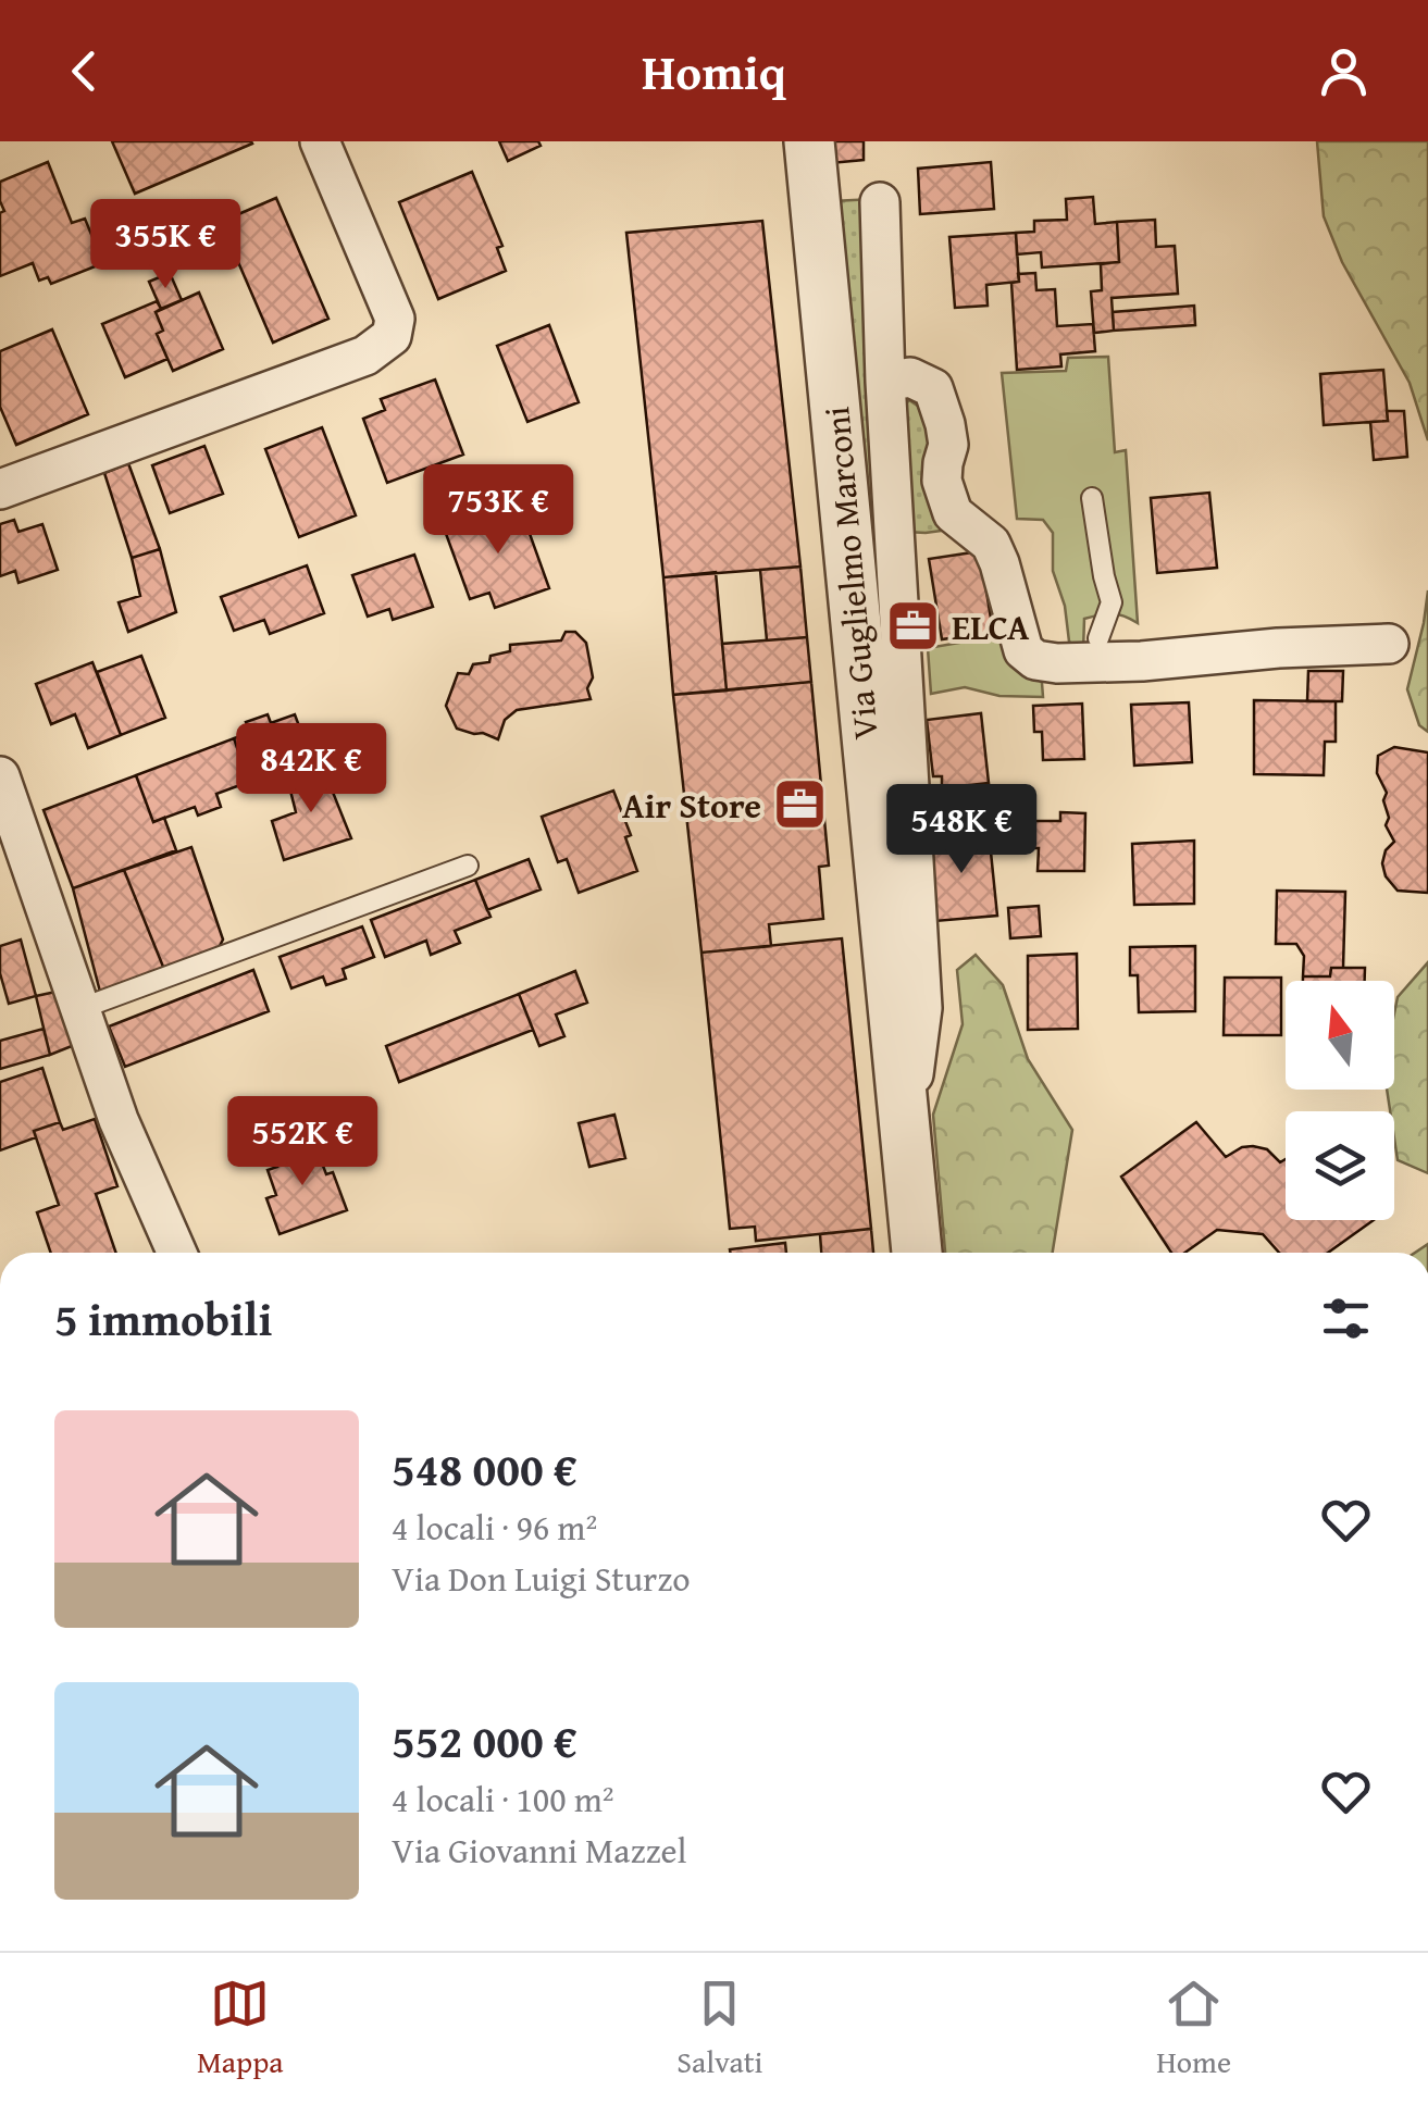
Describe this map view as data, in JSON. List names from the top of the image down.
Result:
{
  "streets": {
    "street": ["Via Guglielmo Marconi"]
  },
  "places": {
    "office": ["ELCA", "Air Store"]
  },
  "north": "top",
  "page": {
    "header": "Homiq",
    "price": [
      "355K €",
      "753K €",
      "842K €",
      "548K €",
      "552K €"
    ],
    "heading": "5 immobili",
    "list": [
      {
        "name": "548 000 €",
        "note": "4 locali · 96 m² · Via Don Luigi Sturzo"
      },
      {
        "name": "552 000 €",
        "note": "4 locali · 100 m² · Via Giovanni Mazzel"
      }
    ],
    "tabs": ["Mappa", "Salvati", "Home"]
  }
}
